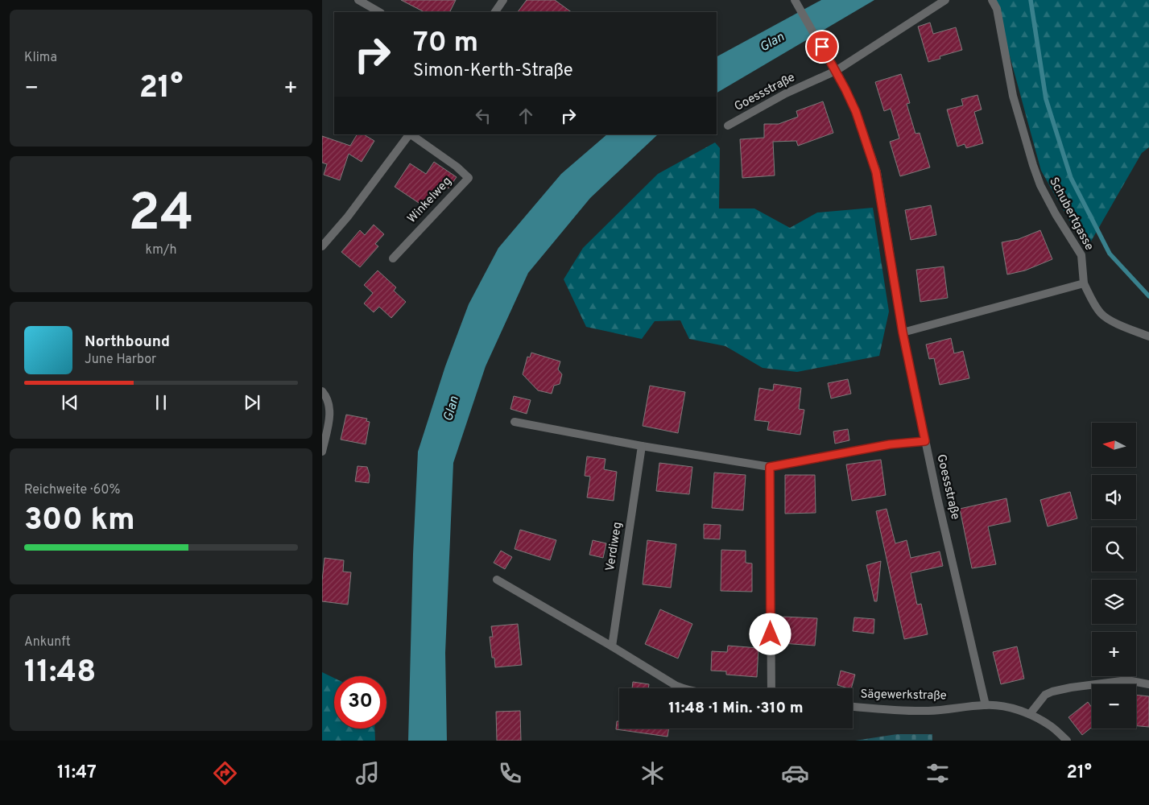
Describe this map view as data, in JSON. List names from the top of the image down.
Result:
{
  "streets": {
    "street": [
      "Goessstraße",
      "Winkelweg",
      "Schubertgasse",
      "Verdiweg",
      "Sägewerkstraße"
    ]
  },
  "crossings": [
    ["Goessstraße", "Sägewerkstraße"]
  ],
  "water": ["Glan"],
  "north": "left",
  "page": {
    "tile": [
      "Klima",
      ["24", "km/h"],
      ["Reichweite · 60%", "300 km"],
      ["Ankunft", "11:48"]
    ],
    "turn": ["70 m", "Simon-Kerth-Straße"],
    "heat": ["−", "21°", "+"],
    "song": ["Northbound", "June Harbor"],
    "map_buttons": ["+", "−"],
    "limit": "30",
    "trip": "11:48 · 1 Min. · 310 m",
    "tabs": ["11:47", "21°"]
  }
}
